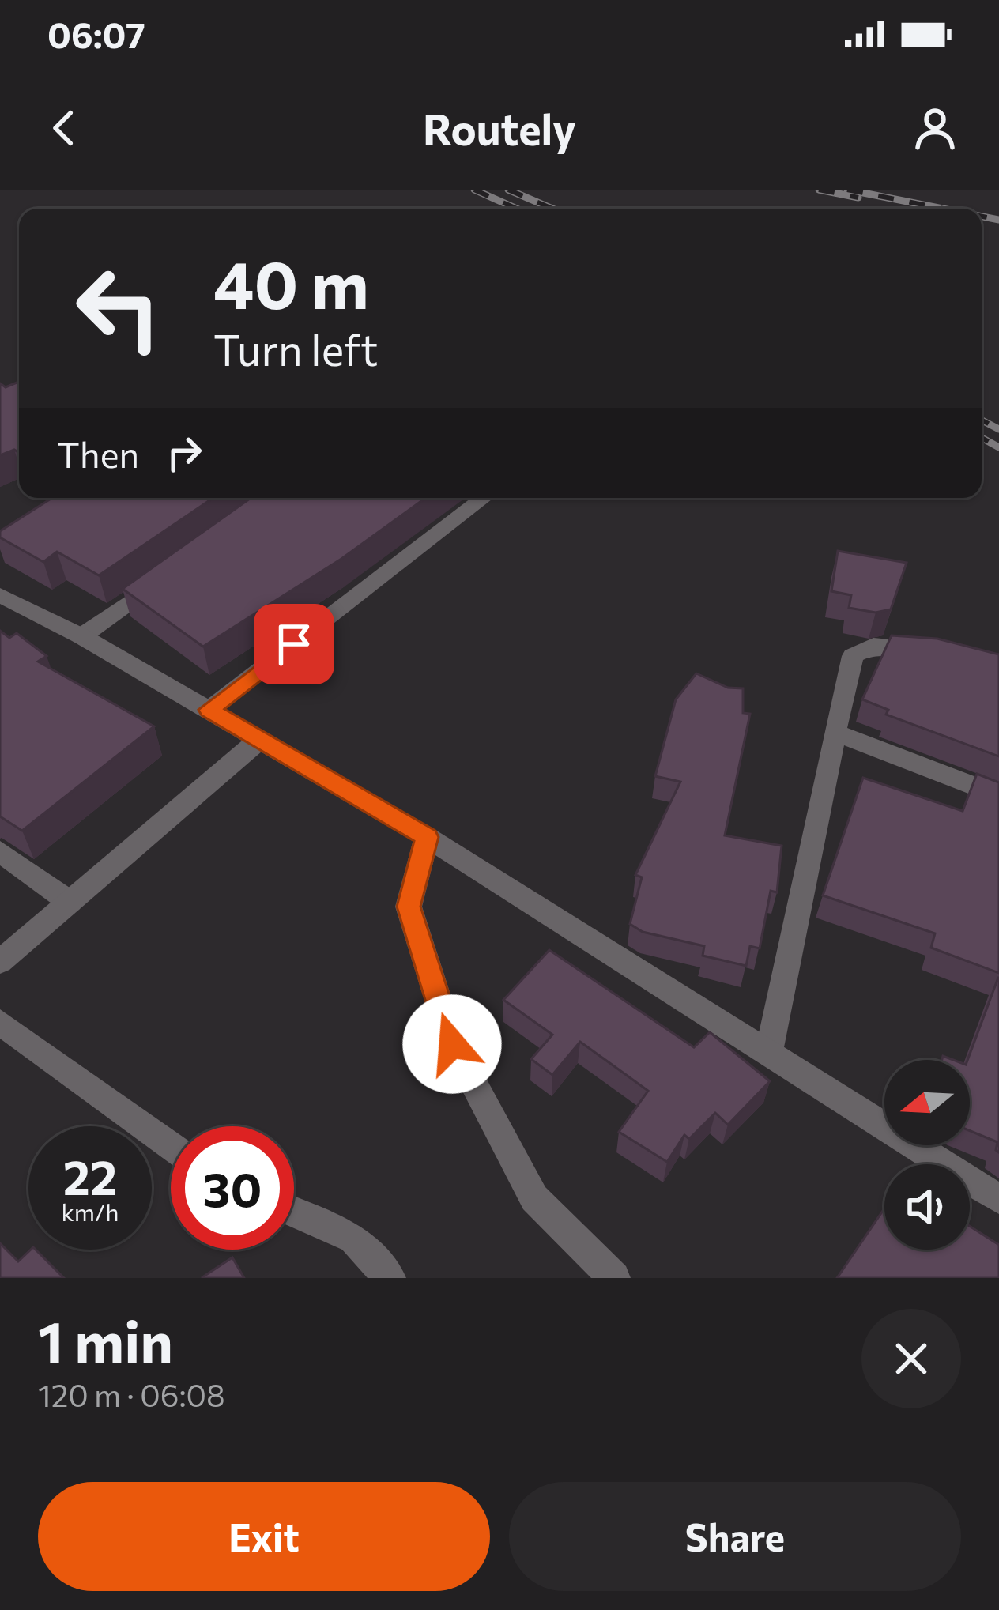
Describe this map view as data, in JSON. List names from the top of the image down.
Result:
{
  "north": "left",
  "page": {
    "status": "06:07",
    "header": "Routely",
    "turn": ["40 m", "Turn left"],
    "then": "Then",
    "speed": "22 km/h",
    "limit": "30",
    "heading": ["1 min", "120 m · 06:08"],
    "buttons": ["Exit", "Share"]
  }
}
